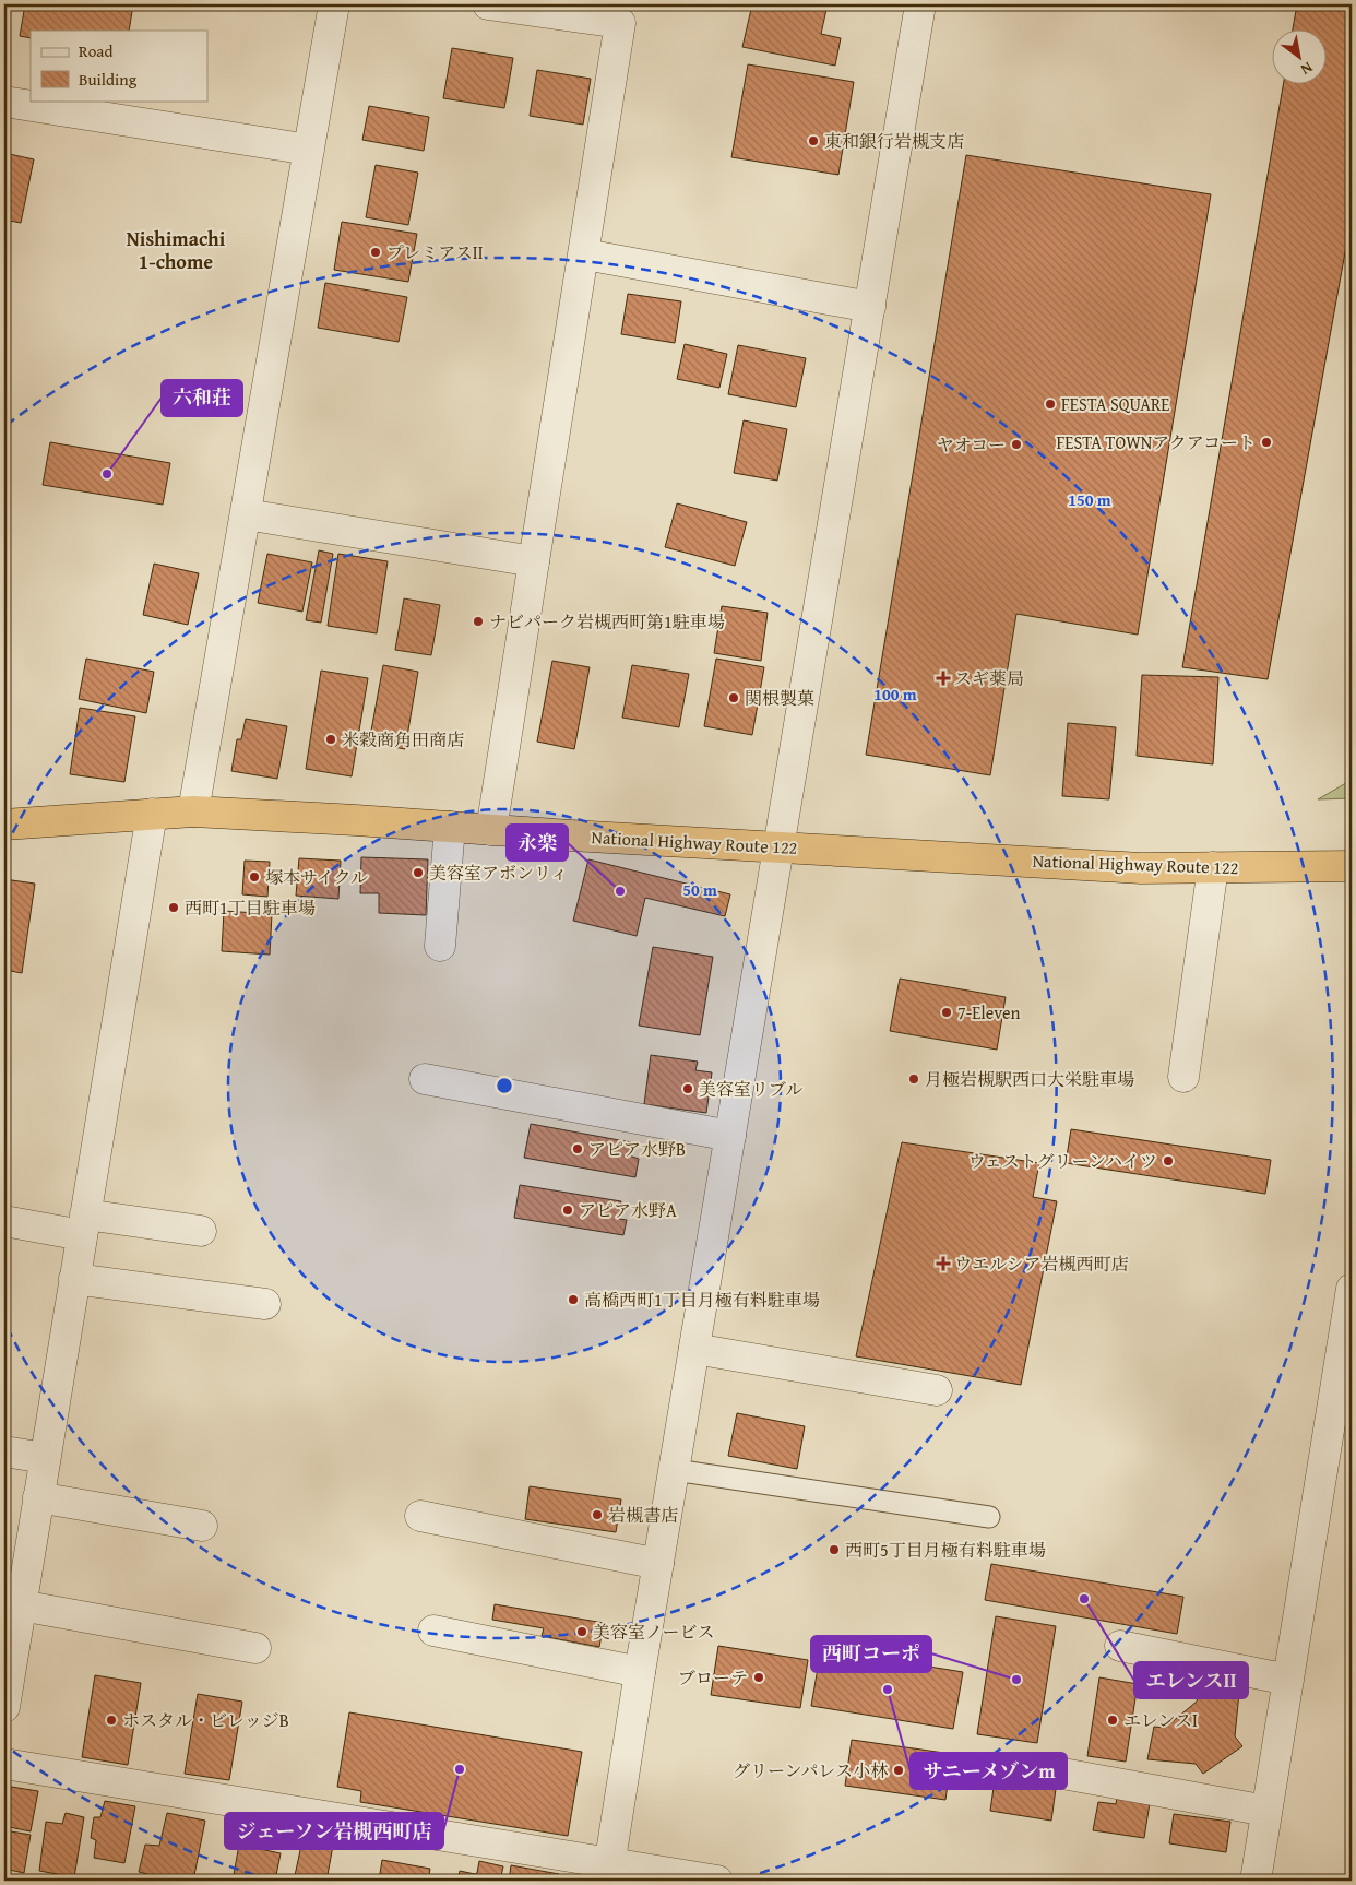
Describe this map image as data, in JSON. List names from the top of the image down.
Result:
{
  "streets": {
    "highway": ["National Highway Route 122"]
  },
  "districts": ["Nishimachi 1-chome"],
  "places": {
    "other": [
      "東和銀行岩槻支店",
      "プレミアスⅡ",
      "FESTA SQUARE",
      "FESTA TOWNアクアコート",
      "ヤオコー",
      "六和荘",
      "ナビパーク岩槻西町第1駐車場",
      "関根製菓",
      "米穀商角田商店",
      "美容室アボンリィ",
      "塚本サイクル",
      "永楽",
      "西町1丁目駐車場",
      "7-Eleven",
      "月極岩槻駅西口大栄駐車場",
      "美容室リブル",
      "アピア水野B",
      "ウェストグリーンハイツ",
      "アピア水野A",
      "高橋西町1丁目月極有料駐車場",
      "岩槻書店",
      "西町5丁目月極有料駐車場",
      "エレンスⅡ",
      "美容室ノービス",
      "ブローテ",
      "西町コーポ",
      "サニーメゾンm",
      "ホスタル・ビレッジB",
      "エレンスⅠ",
      "ジェーソン岩槻西町店",
      "グリーンパレス小林"
    ],
    "health": ["スギ薬局", "ウエルシア岩槻西町店"]
  },
  "legend": ["Road", "Building"],
  "north": "bottom right",
  "rings": ["150 m", "100 m", "50 m"]
}
